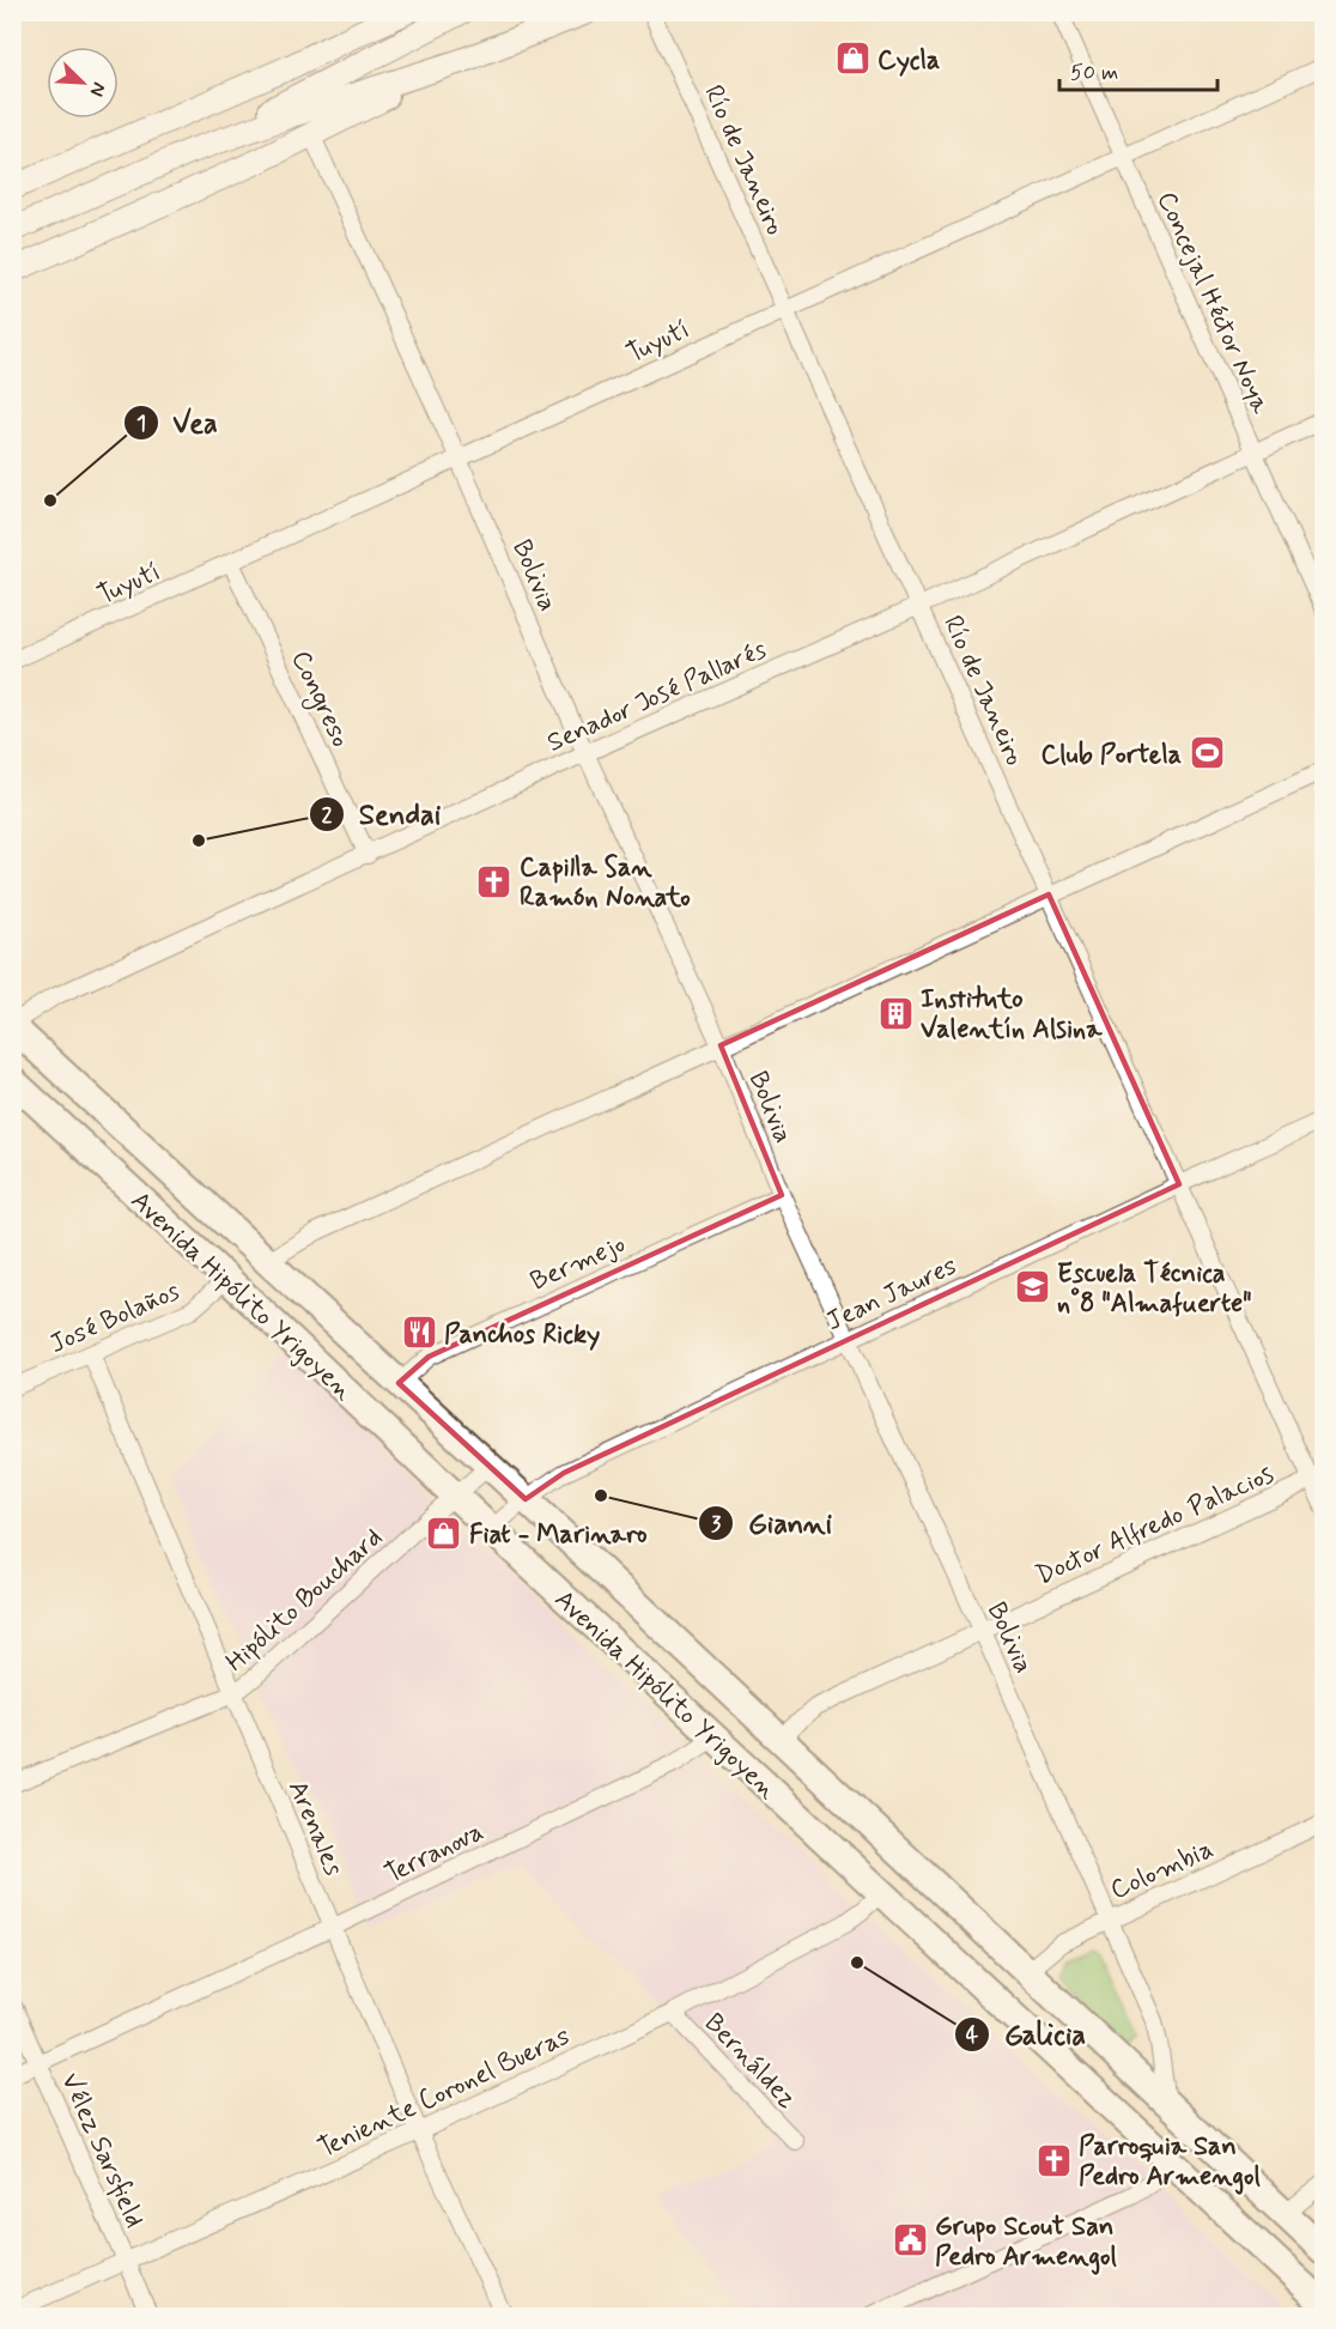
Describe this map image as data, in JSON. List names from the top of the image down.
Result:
{
  "streets": {
    "main road": ["Avenida Hipólito Yrigoyen"],
    "street": [
      "Río de Janeiro",
      "Concejal Héctor Noya",
      "Tuyutí",
      "Bolivia",
      "Senador José Pallarés",
      "Congreso",
      "Bermejo",
      "Jean Jaures",
      "José Bolaños",
      "Doctor Alfredo Palacios",
      "Hipólito Bouchard",
      "Arenales",
      "Terranova",
      "Colombia",
      "Bernáldez",
      "Teniente Coronel Bueras",
      "Vélez Sarsfield"
    ]
  },
  "crossings": [
    ["Río de Janeiro", "Tuyutí"],
    ["Río de Janeiro", "Senador José Pallarés"],
    ["Río de Janeiro", "Jean Jaures"],
    ["Río de Janeiro", "Doctor Alfredo Palacios"],
    ["Concejal Héctor Noya", "Tuyutí"],
    ["Concejal Héctor Noya", "Senador José Pallarés"],
    ["Tuyutí", "Bolivia"],
    ["Tuyutí", "Congreso"],
    ["Bolivia", "Senador José Pallarés"],
    ["Bolivia", "Bermejo"],
    ["Bolivia", "Jean Jaures"],
    ["Bolivia", "Avenida Hipólito Yrigoyen"],
    ["Bolivia", "Doctor Alfredo Palacios"],
    ["Bolivia", "Colombia"],
    ["Senador José Pallarés", "Congreso"],
    ["Senador José Pallarés", "Avenida Hipólito Yrigoyen"],
    ["Bermejo", "Avenida Hipólito Yrigoyen"],
    ["Jean Jaures", "Avenida Hipólito Yrigoyen"],
    ["Avenida Hipólito Yrigoyen", "José Bolaños"],
    ["Avenida Hipólito Yrigoyen", "Doctor Alfredo Palacios"],
    ["Avenida Hipólito Yrigoyen", "Hipólito Bouchard"],
    ["Avenida Hipólito Yrigoyen", "Terranova"],
    ["Avenida Hipólito Yrigoyen", "Colombia"],
    ["Avenida Hipólito Yrigoyen", "Teniente Coronel Bueras"],
    ["José Bolaños", "Arenales"],
    ["Hipólito Bouchard", "Arenales"],
    ["Arenales", "Terranova"],
    ["Arenales", "Teniente Coronel Bueras"],
    ["Terranova", "Vélez Sarsfield"],
    ["Bernáldez", "Teniente Coronel Bueras"],
    ["Teniente Coronel Bueras", "Vélez Sarsfield"]
  ],
  "places": {
    "shop": ["Cycla", "Fiat - Marinaro"],
    "other": [
      "Vea",
      "Sendai",
      "Gianni",
      "Galicia"
    ],
    "sports": ["Club Portela"],
    "church": ["Capilla San Ramón Nonato", "Parroquia San Pedro Armengol"],
    "building": ["Instituto Valentín Alsina"],
    "school or university": ["Escuela Técnica n°8 \"Almafuerte\""],
    "restaurant": ["Panchos Ricky"],
    "public building": ["Grupo Scout San Pedro Armengol"]
  },
  "scale_bar": "50 m",
  "north": "bottom right"
}
